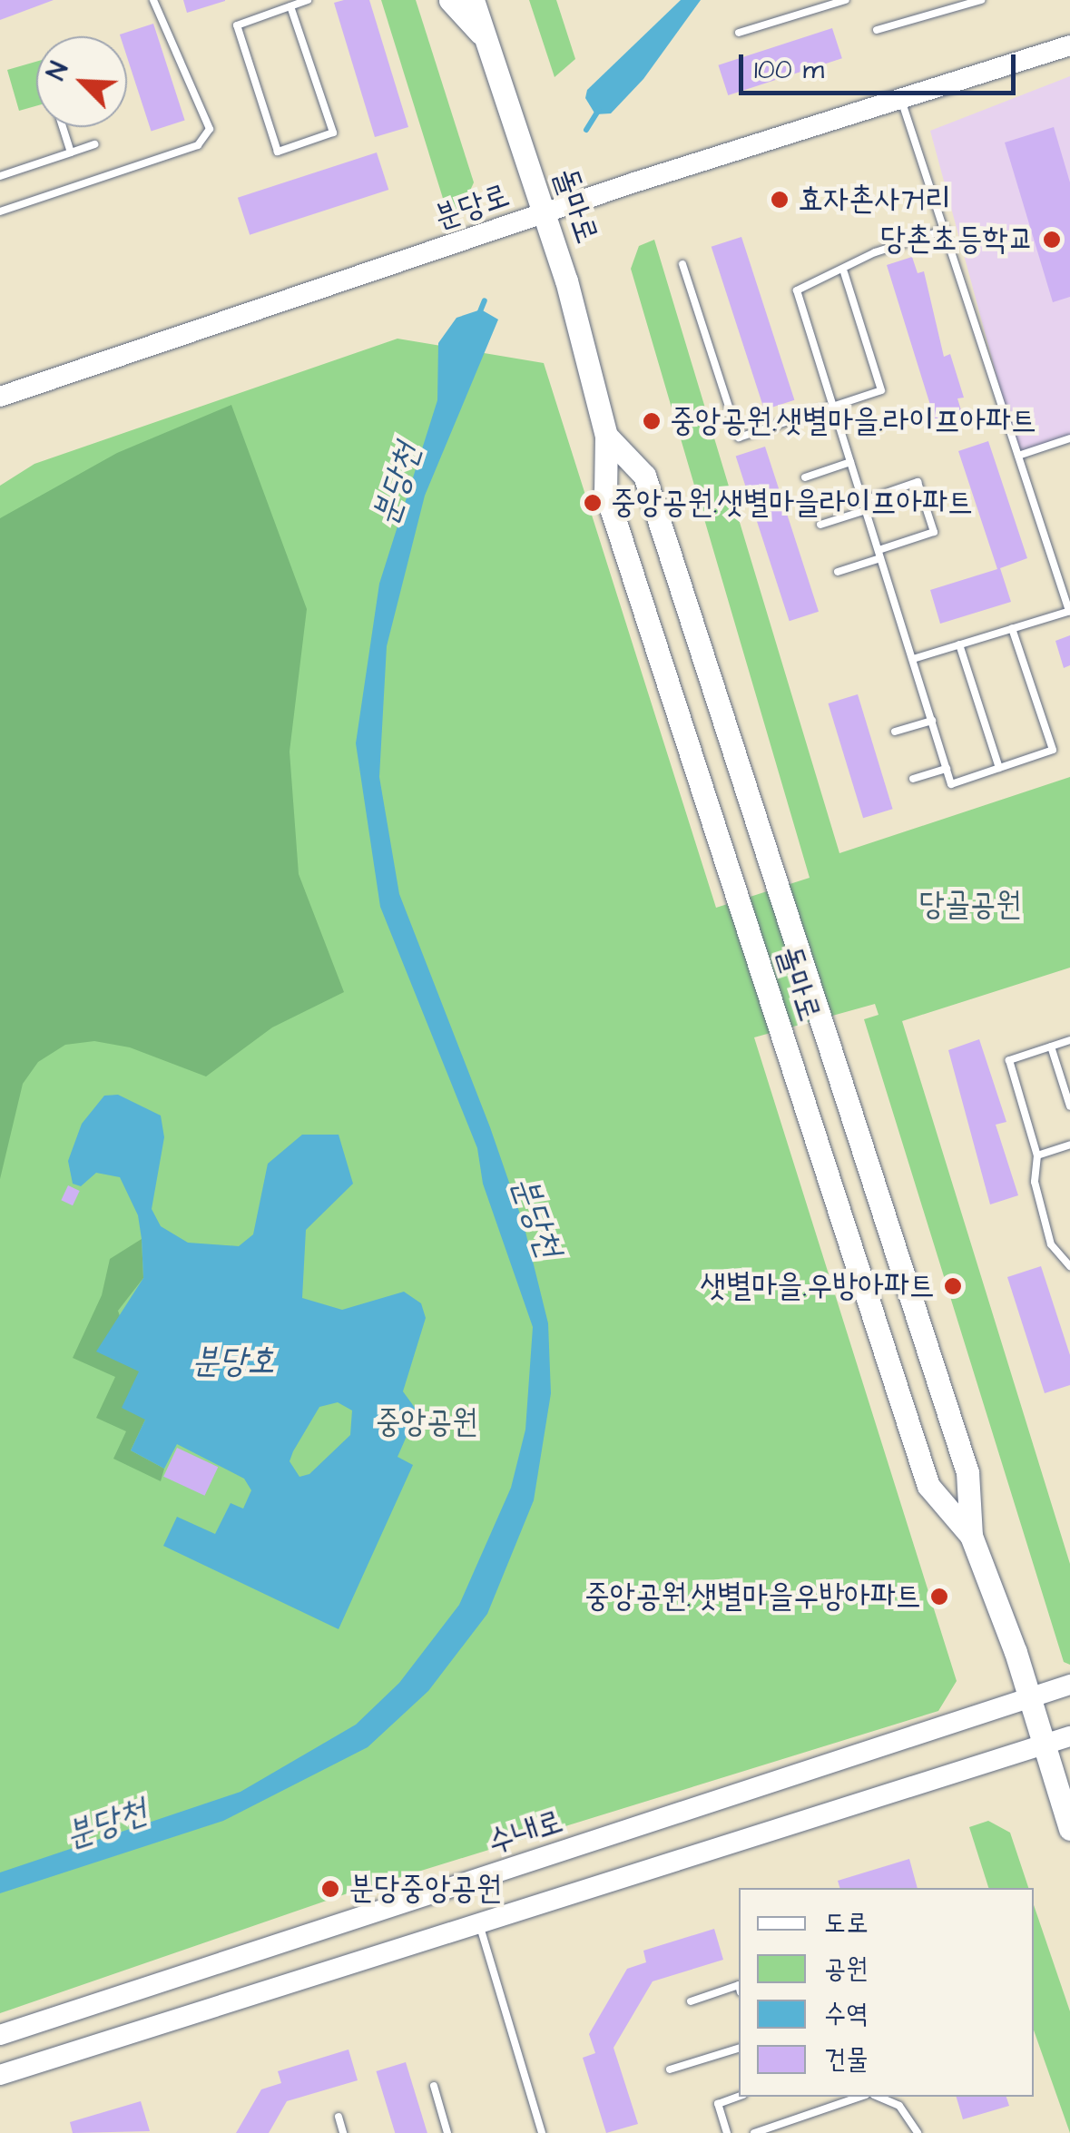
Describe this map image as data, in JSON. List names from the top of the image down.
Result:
{
  "streets": {
    "main road": ["돌마로", "분당로", "수내로"]
  },
  "crossings": [
    ["돌마로", "분당로"],
    ["돌마로", "수내로"]
  ],
  "water": ["분당천", "분당호"],
  "parks": ["당골공원", "중앙공원"],
  "places": [
    "효자촌사거리",
    "당촌초등학교",
    "중앙공원.샛별마을.라이프아파트",
    "중앙공원.샛별마을라이프아파트",
    "샛별마을.우방아파트",
    "중앙공원.샛별마을우방아파트",
    "분당중앙공원"
  ],
  "legend": [
    "도로",
    "공원",
    "수역",
    "건물"
  ],
  "scale_bar": "100 m",
  "north": "top left"
}
